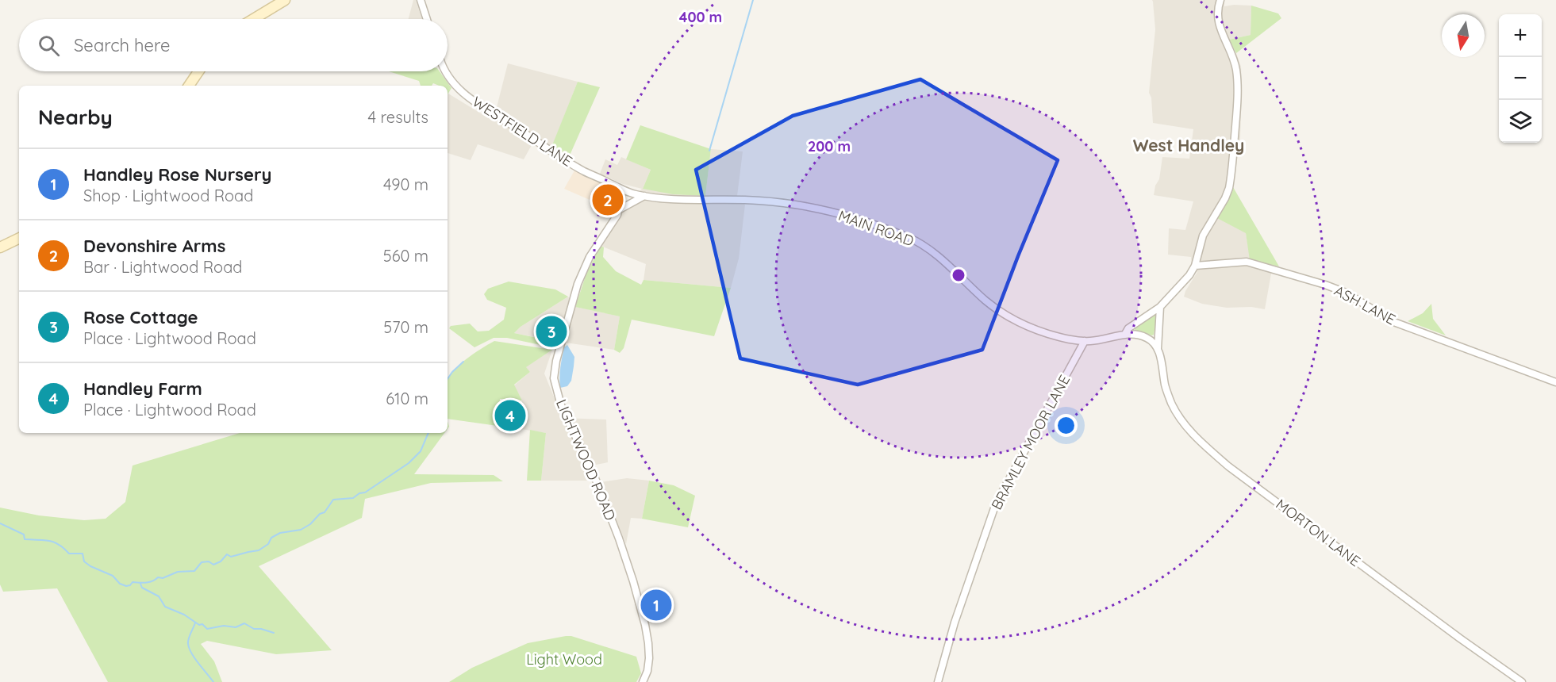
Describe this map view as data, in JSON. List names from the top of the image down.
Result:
{
  "streets": {
    "street": [
      "WESTFIELD LANE",
      "MAIN ROAD",
      "ASH LANE",
      "BRAMLEY MOOR LANE",
      "LIGHTWOOD ROAD",
      "MORTON LANE"
    ]
  },
  "crossings": [
    ["WESTFIELD LANE", "MAIN ROAD"],
    ["MAIN ROAD", "ASH LANE"],
    ["MAIN ROAD", "BRAMLEY MOOR LANE"],
    ["MAIN ROAD", "MORTON LANE"]
  ],
  "districts": ["West Handley"],
  "parks": ["Light Wood"],
  "north": "bottom",
  "page": {
    "map_buttons": ["+", "−"],
    "search": "Search here",
    "heading": ["Nearby", "4 results"],
    "list": [
      {
        "mark": "1",
        "name": "Handley Rose Nursery",
        "note": "Shop · Lightwood Road",
        "value": "490 m"
      },
      {
        "mark": "2",
        "name": "Devonshire Arms",
        "note": "Bar · Lightwood Road",
        "value": "560 m"
      },
      {
        "mark": "3",
        "name": "Rose Cottage",
        "note": "Place · Lightwood Road",
        "value": "570 m"
      },
      {
        "mark": "4",
        "name": "Handley Farm",
        "note": "Place · Lightwood Road",
        "value": "610 m"
      }
    ],
    "pins": [
      "2",
      "3",
      "4",
      "1"
    ]
  },
  "rings": ["400 m", "200 m"]
}
